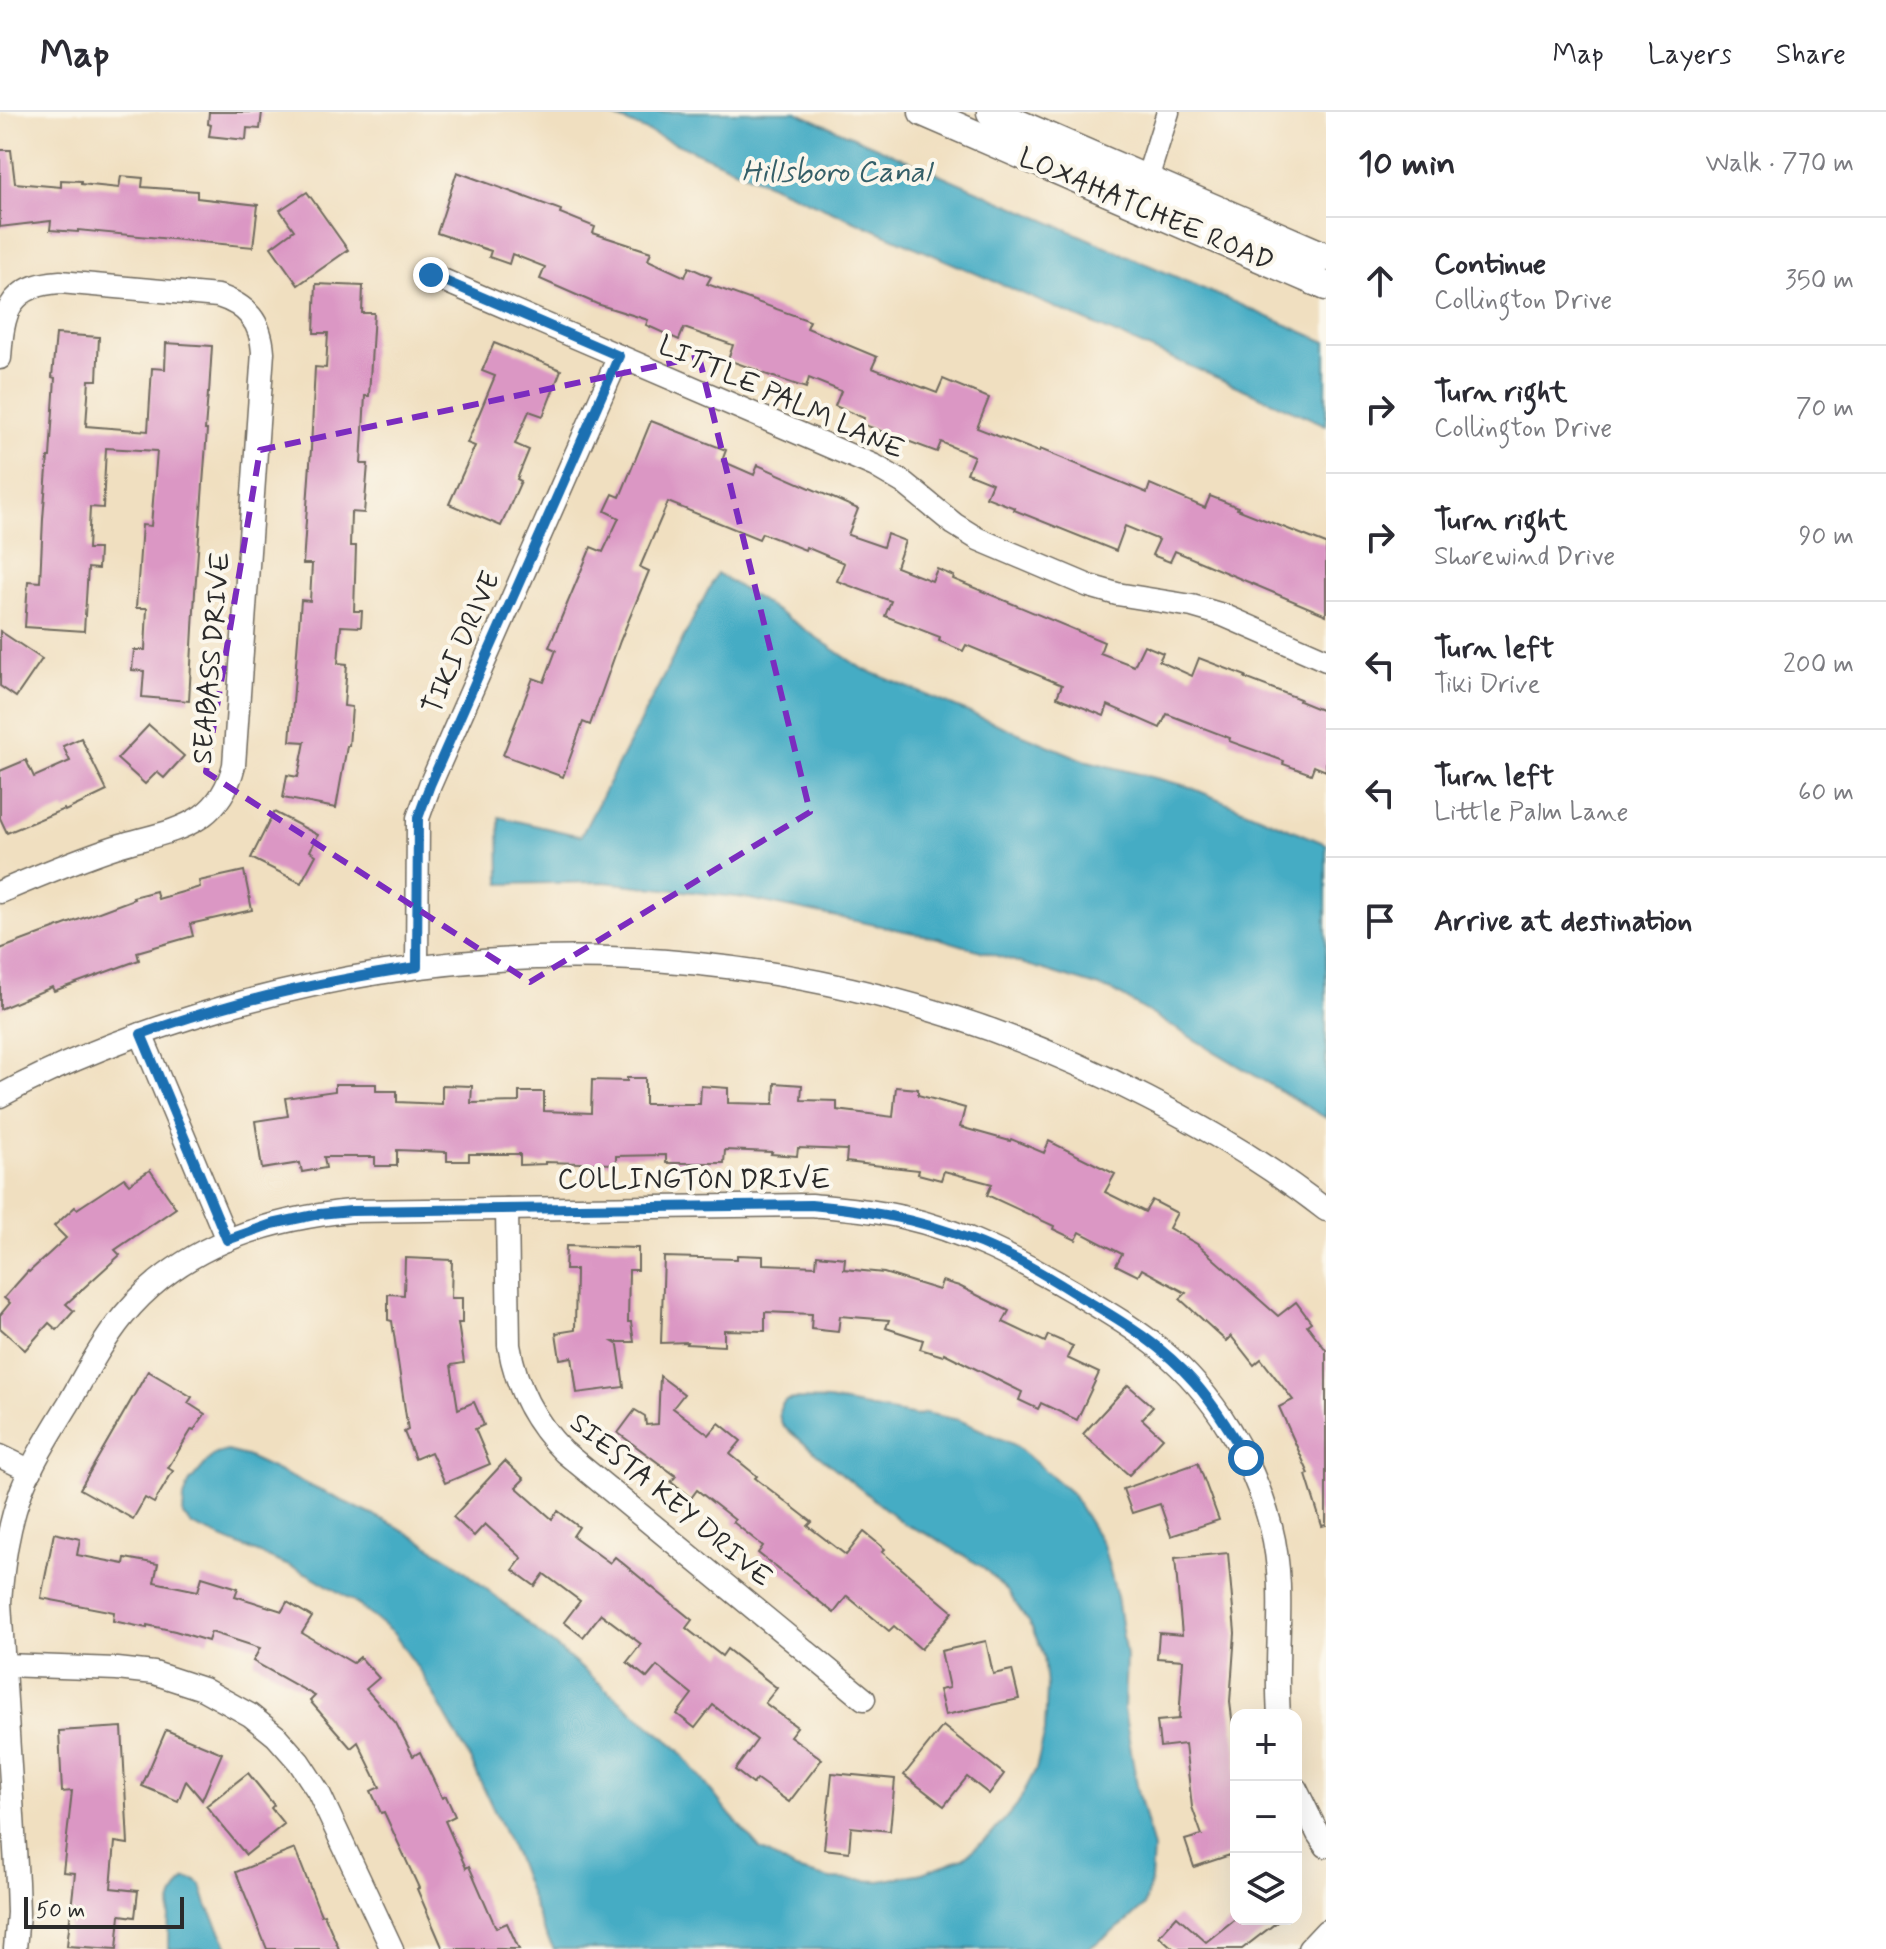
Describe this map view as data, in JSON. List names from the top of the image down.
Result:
{
  "streets": {
    "main road": ["LOXAHATCHEE ROAD"],
    "street": [
      "LITTLE PALM LANE",
      "TIKI DRIVE",
      "SEABASS DRIVE",
      "COLLINGTON DRIVE",
      "SIESTA KEY DRIVE"
    ]
  },
  "crossings": [
    ["LITTLE PALM LANE", "TIKI DRIVE"],
    ["COLLINGTON DRIVE", "SIESTA KEY DRIVE"]
  ],
  "water": ["Hillsboro Canal"],
  "scale_bar": "50 m",
  "page": {
    "header": "Map",
    "nav": ["Map", "Layers", "Share"],
    "heading": ["10 min", "Walk · 770 m"],
    "list": [
      ["Continue", "Collington Drive", "350 m"],
      ["Turn right", "Collington Drive", "70 m"],
      ["Turn right", "Shorewind Drive", "90 m"],
      ["Turn left", "Tiki Drive", "200 m"],
      ["Turn left", "Little Palm Lane", "60 m"],
      "Arrive at destination"
    ],
    "map_buttons": ["+", "−"],
    "scale": "50 m"
  }
}
